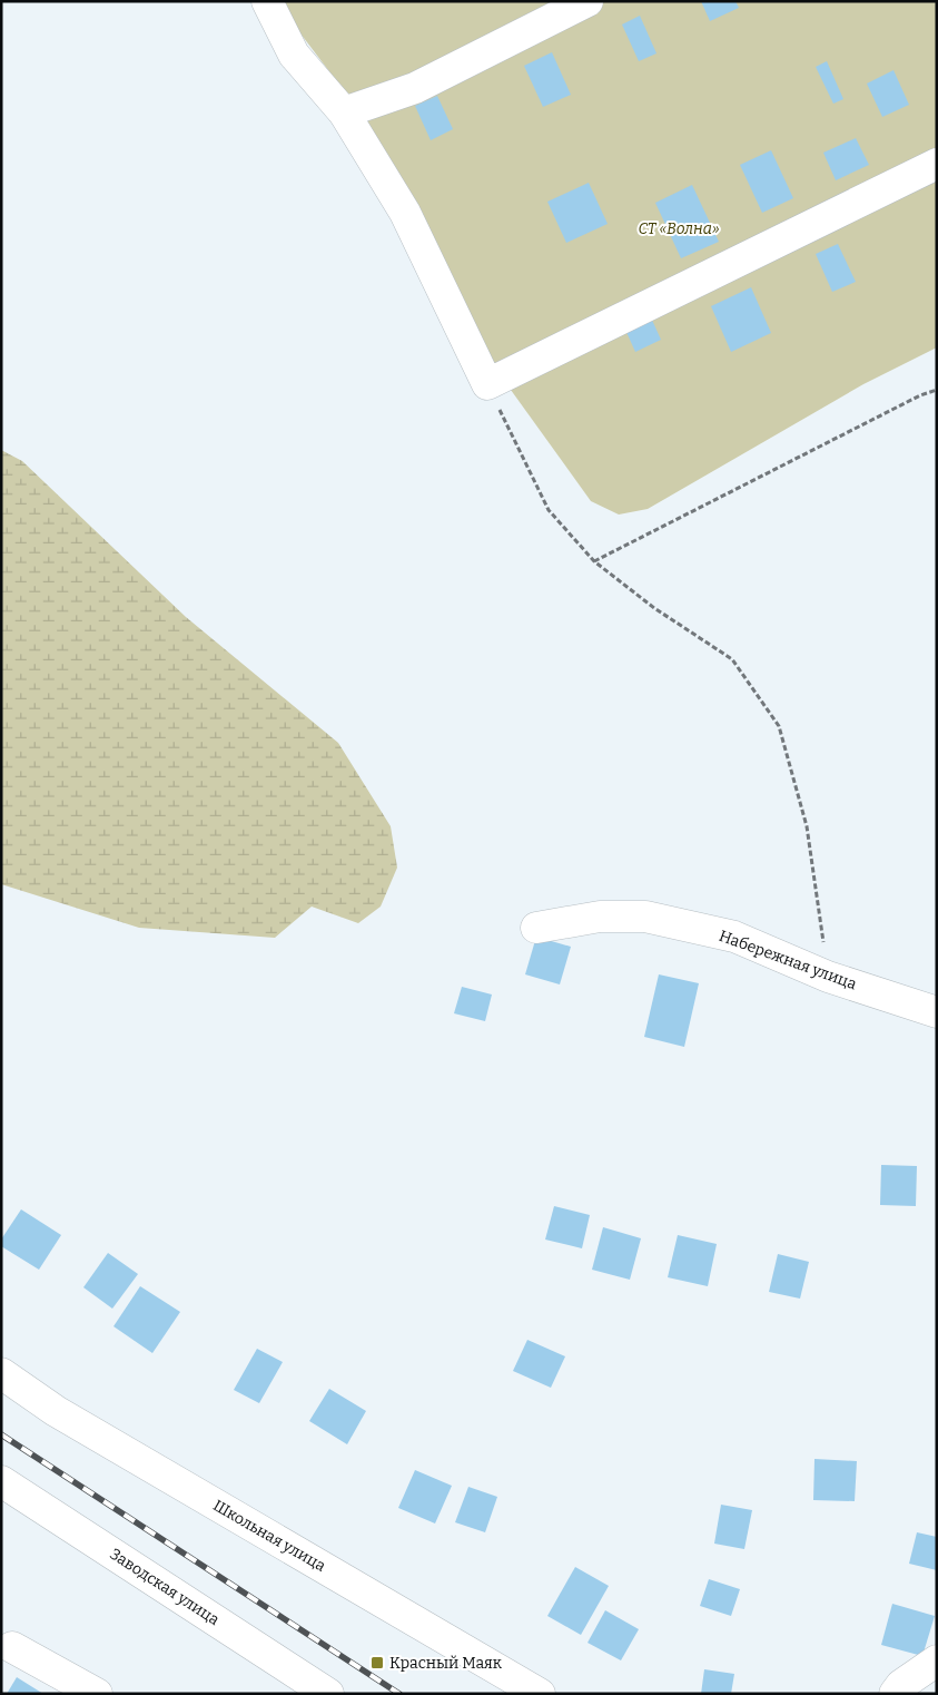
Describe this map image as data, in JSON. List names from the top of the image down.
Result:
{
  "streets": {
    "street": ["Набережная улица", "Школьная улица", "Заводская улица"]
  },
  "parks": ["СТ «Волна»"],
  "places": {
    "transit": ["Красный Маяк"]
  }
}
